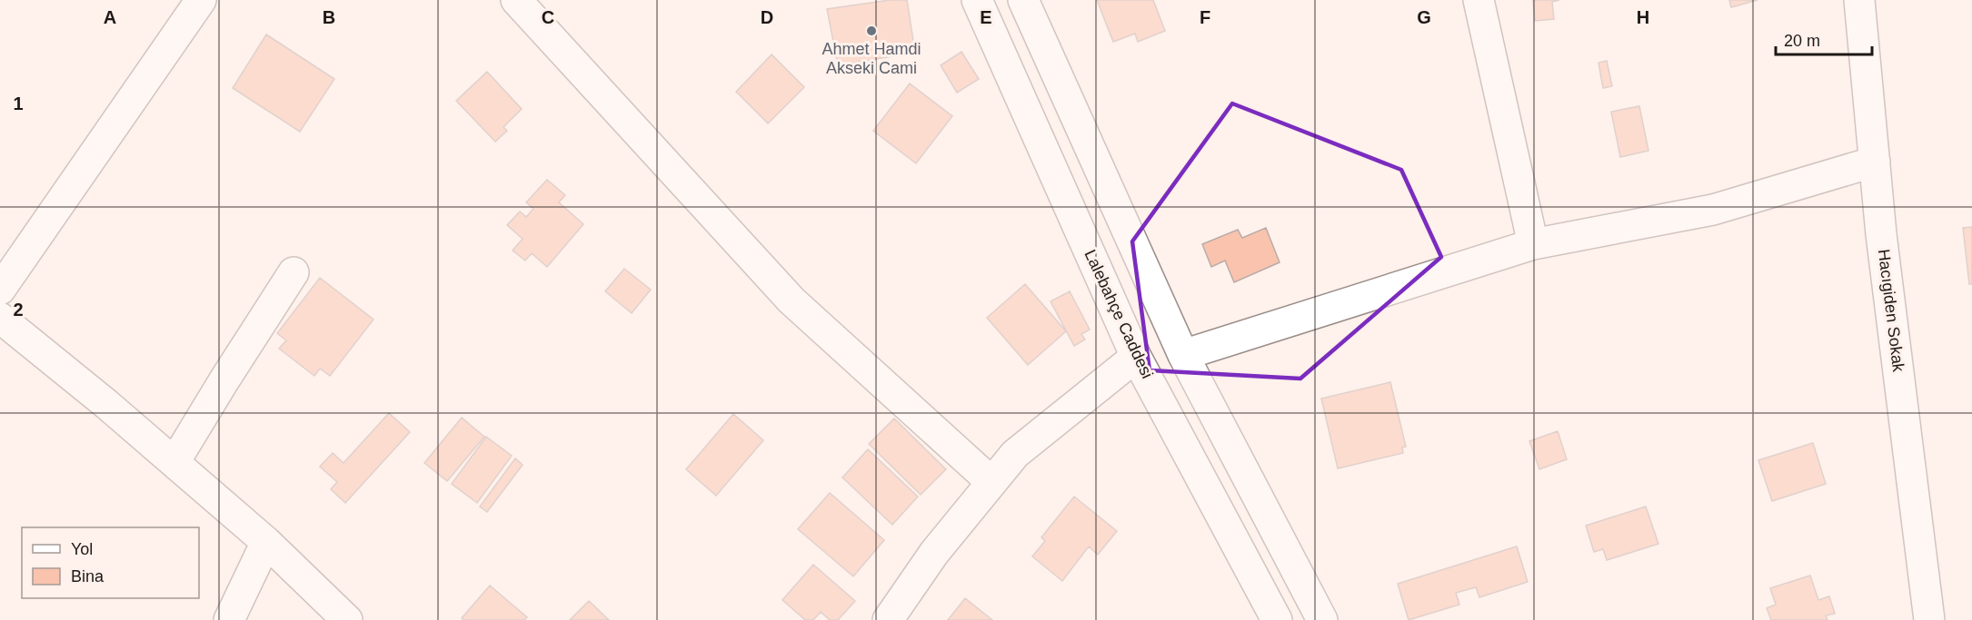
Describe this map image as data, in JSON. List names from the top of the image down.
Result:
{
  "streets": {
    "street": ["Hacıgiden Sokak", "Lalebahçe Caddesi"]
  },
  "places": ["Ahmet Hamdi Akseki Cami"],
  "legend": ["Yol", "Bina"],
  "scale_bar": "20 m",
  "grid": {
    "columns": [
      "A",
      "B",
      "C",
      "D",
      "E",
      "F",
      "G",
      "H"
    ],
    "rows": ["1", "2"]
  }
}
